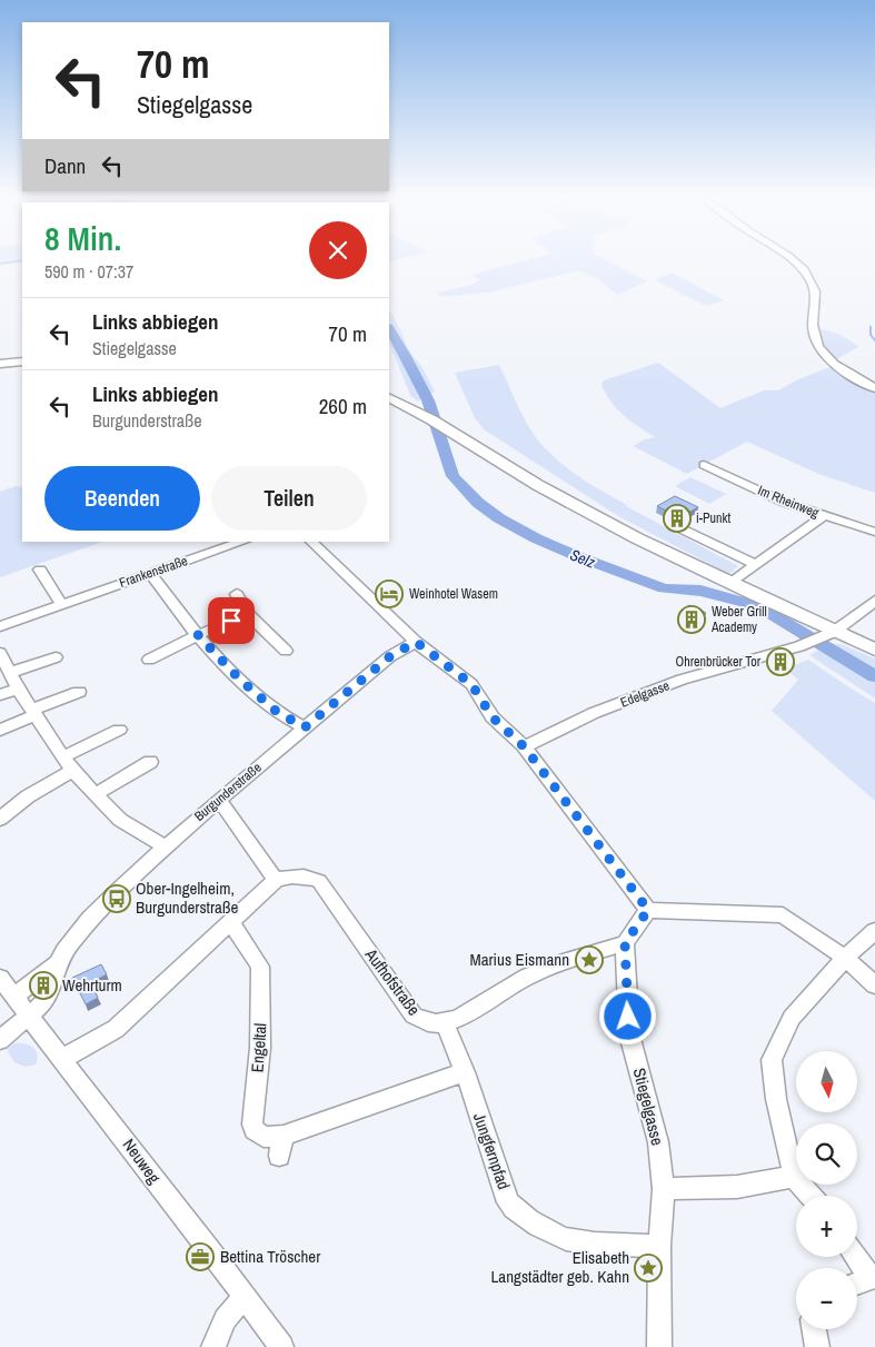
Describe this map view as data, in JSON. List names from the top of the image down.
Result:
{
  "streets": {
    "street": [
      "Im Rheinweg",
      "Frankenstraße",
      "Edelgasse",
      "Burgunderstraße",
      "Aufhofstraße",
      "Engeltal",
      "Stiegelgasse",
      "Jungfernpfad",
      "Neuweg"
    ]
  },
  "crossings": [
    ["Burgunderstraße", "Neuweg"],
    ["Aufhofstraße", "Jungfernpfad"],
    ["Stiegelgasse", "Jungfernpfad"]
  ],
  "water": ["Selz"],
  "places": {
    "building": [
      "i-Punkt",
      "Weber Grill Academy",
      "Ohrenbrücker Tor",
      "Wehrturm"
    ],
    "hotel": ["Weinhotel Wasem"],
    "bus stop": ["Ober-Ingelheim, Burgunderstraße"],
    "place": ["Marius Eismann", "Elisabeth Langstädter geb. Kahn"],
    "office": ["Bettina Tröscher"]
  },
  "north": "bottom",
  "page": {
    "turn": ["70 m", "Stiegelgasse"],
    "then": "Dann",
    "heading": ["8 Min.", "590 m · 07:37"],
    "list": [
      {
        "name": "Links abbiegen",
        "note": "Stiegelgasse",
        "value": "70 m"
      },
      {
        "name": "Links abbiegen",
        "note": "Burgunderstraße",
        "value": "260 m"
      }
    ],
    "buttons": ["Beenden", "Teilen"],
    "map_buttons": ["+", "−"]
  }
}
